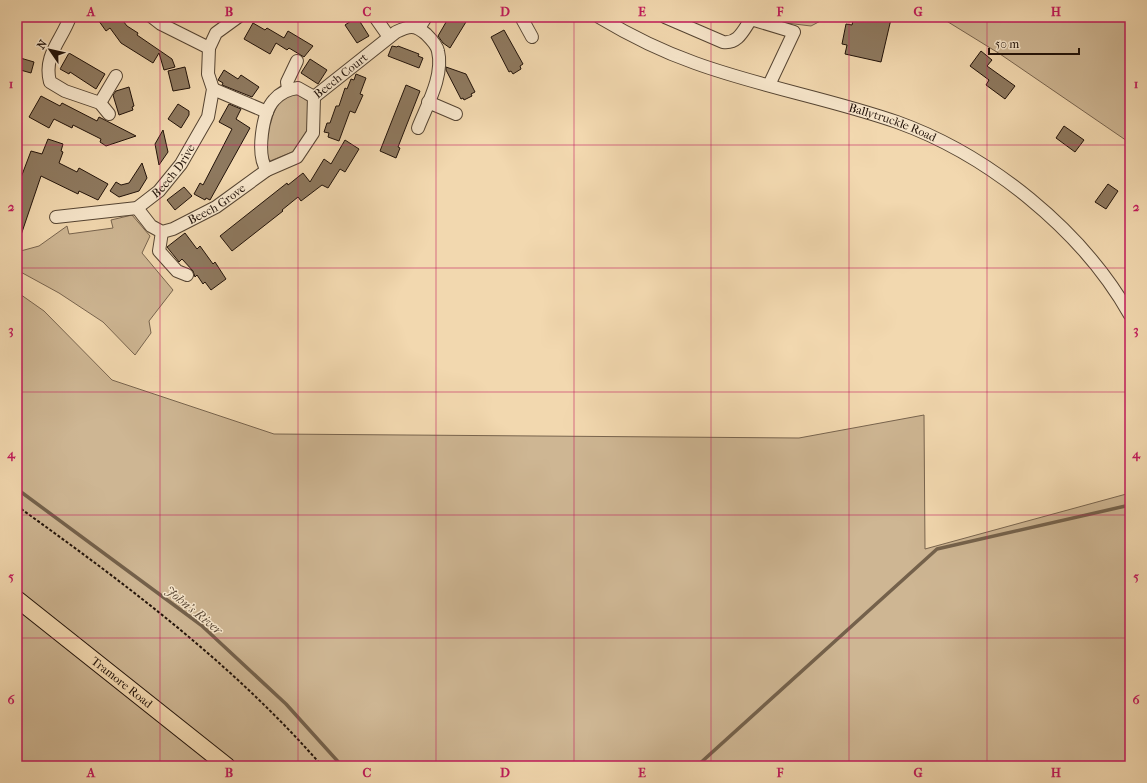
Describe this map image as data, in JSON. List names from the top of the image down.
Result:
{
  "streets": {
    "main road": ["Tramore Road"],
    "street": [
      "Beech Court",
      "Ballytruckle Road",
      "Beech Drive",
      "Beech Grove"
    ]
  },
  "crossings": [
    ["Beech Court", "Beech Grove"]
  ],
  "water": ["John's River"],
  "scale_bar": "50 m",
  "north": "top left",
  "grid": {
    "columns": [
      "A",
      "B",
      "C",
      "D",
      "E",
      "F",
      "G",
      "H"
    ],
    "rows": [
      "1",
      "2",
      "3",
      "4",
      "5",
      "6"
    ]
  }
}
